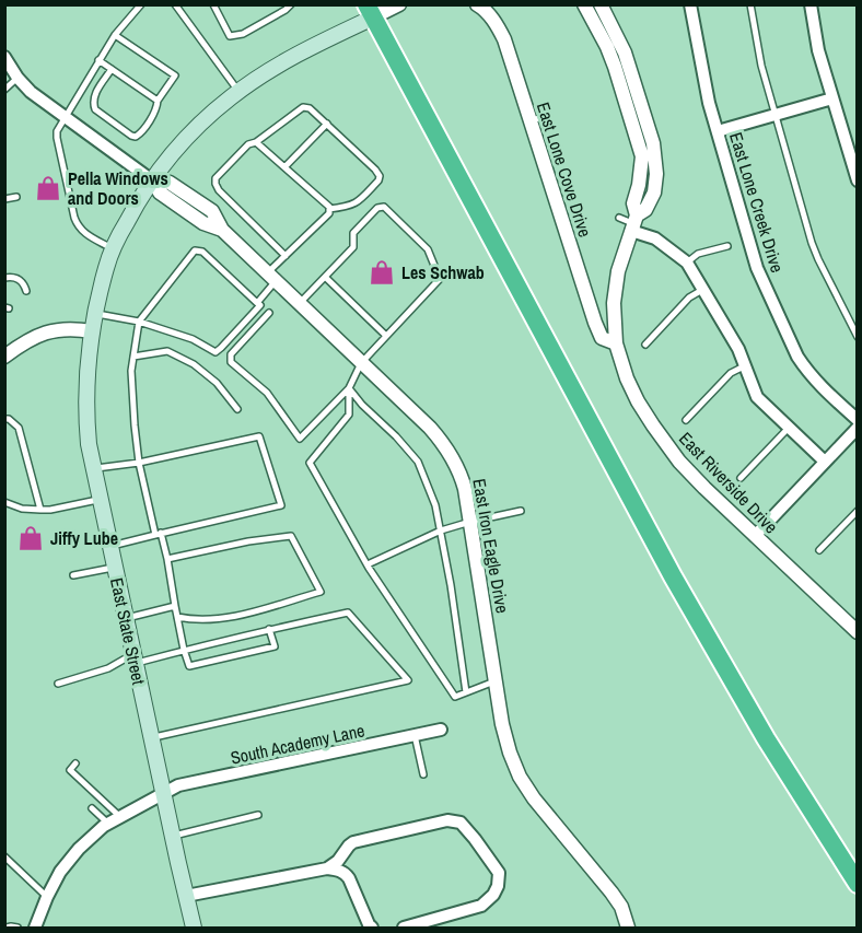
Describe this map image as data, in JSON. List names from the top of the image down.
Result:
{
  "streets": {
    "main road": ["East State Street"],
    "street": [
      "East Lone Cove Drive",
      "East Lone Creek Drive",
      "East Riverside Drive",
      "East Iron Eagle Drive",
      "South Academy Lane"
    ]
  },
  "crossings": [
    ["East Lone Cove Drive", "East Riverside Drive"],
    ["East Iron Eagle Drive", "East State Street"],
    ["East State Street", "South Academy Lane"]
  ],
  "places": {
    "shop": ["Pella Windows and Doors", "Les Schwab", "Jiffy Lube"]
  }
}
